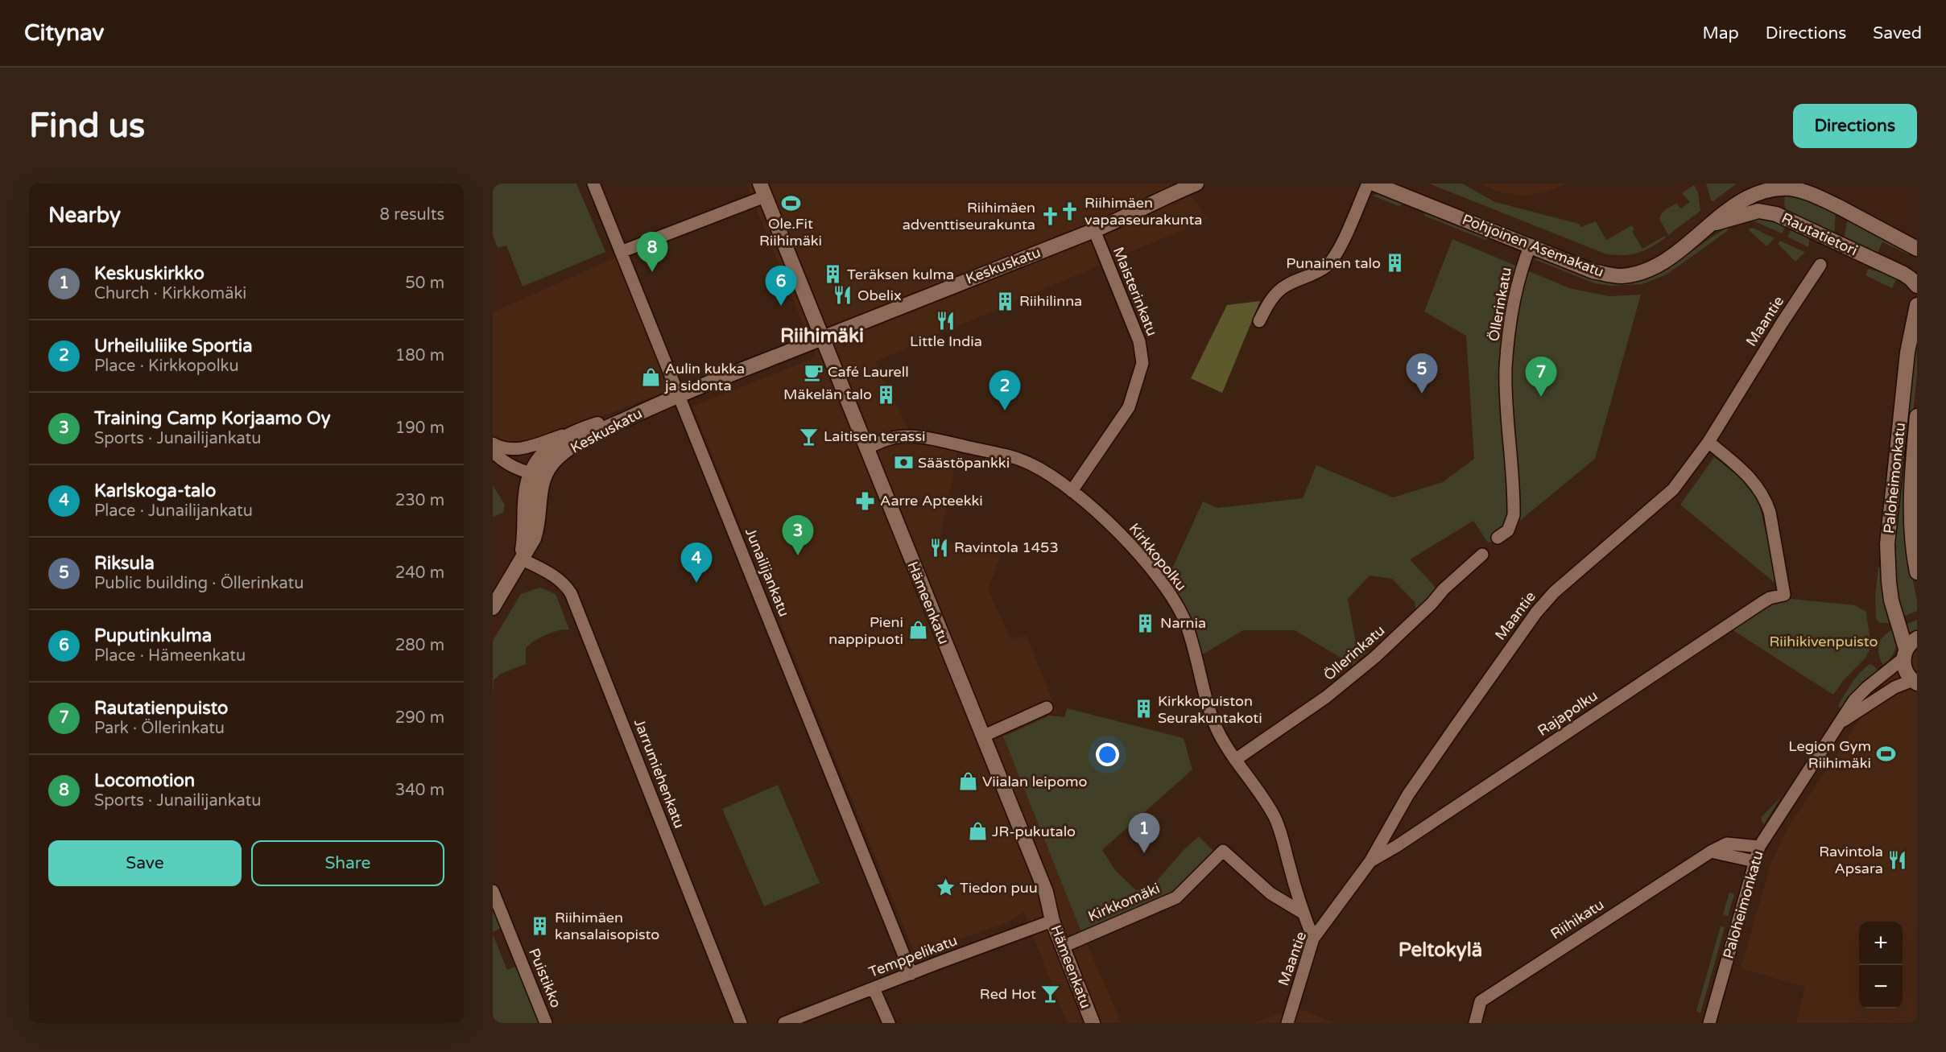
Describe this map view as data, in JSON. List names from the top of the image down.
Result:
{
  "streets": {
    "street": [
      "Rautatietori",
      "Pohjoinen Asemakatu",
      "Keskuskatu",
      "Maisterinkatu",
      "Öllerinkatu",
      "Maantie",
      "Paloheimonkatu",
      "Kirkkopolku",
      "Junailijankatu",
      "Hämeenkatu",
      "Rajapolku",
      "Jarrumiehenkatu",
      "Kirkkomäki",
      "Riihikatu",
      "Temppelikatu",
      "Puistikko"
    ]
  },
  "crossings": [
    ["Rautatietori", "Pohjoinen Asemakatu"],
    ["Pohjoinen Asemakatu", "Öllerinkatu"],
    ["Keskuskatu", "Maisterinkatu"],
    ["Keskuskatu", "Junailijankatu"],
    ["Keskuskatu", "Hämeenkatu"],
    ["Maisterinkatu", "Kirkkopolku"],
    ["Öllerinkatu", "Kirkkopolku"],
    ["Maantie", "Kirkkopolku"],
    ["Maantie", "Rajapolku"],
    ["Paloheimonkatu", "Riihikatu"],
    ["Kirkkopolku", "Hämeenkatu"],
    ["Kirkkopolku", "Kirkkomäki"],
    ["Junailijankatu", "Temppelikatu"],
    ["Hämeenkatu", "Kirkkomäki"],
    ["Hämeenkatu", "Temppelikatu"]
  ],
  "districts": ["Riihimäki", "Peltokylä"],
  "parks": ["Riihikivenpuisto"],
  "places": {
    "sports": ["Ole.Fit Riihimäki", "Legion Gym Riihimäki"],
    "church": ["Riihimäen vapaaseurakunta", "Riihimäen adventtiseurakunta"],
    "building": [
      "Punainen talo",
      "Teräksen kulma",
      "Riihilinna",
      "Mäkelän talo",
      "Narnia",
      "Kirkkopuiston Seurakuntakoti",
      "Riihimäen kansalaisopisto"
    ],
    "restaurant": [
      "Obelix",
      "Little India",
      "Ravintola 1453",
      "Ravintola Apsara"
    ],
    "cafe": ["Café Laurell"],
    "shop": [
      "Aulin kukka ja sidonta",
      "Pieni nappipuoti",
      "Viialan leipomo",
      "JR-pukutalo"
    ],
    "bar": ["Laitisen terassi", "Red Hot"],
    "bank": ["Säästöpankki"],
    "pharmacy": ["Aarre Apteekki"],
    "place": ["Tiedon puu"]
  },
  "page": {
    "header": "Citynav",
    "nav": ["Map", "Directions", "Saved"],
    "buttons": [
      "Directions",
      ["Save", "Share"]
    ],
    "title": "Find us",
    "heading": ["Nearby", "8 results"],
    "pins": [
      "8",
      "6",
      "5",
      "7",
      "2",
      "3",
      "4",
      "1"
    ],
    "list": [
      {
        "mark": "1",
        "name": "Keskuskirkko",
        "note": "Church · Kirkkomäki",
        "value": "50 m"
      },
      {
        "mark": "2",
        "name": "Urheiluliike Sportia",
        "note": "Place · Kirkkopolku",
        "value": "180 m"
      },
      {
        "mark": "3",
        "name": "Training Camp Korjaamo Oy",
        "note": "Sports · Junailijankatu",
        "value": "190 m"
      },
      {
        "mark": "4",
        "name": "Karlskoga-talo",
        "note": "Place · Junailijankatu",
        "value": "230 m"
      },
      {
        "mark": "5",
        "name": "Riksula",
        "note": "Public building · Öllerinkatu",
        "value": "240 m"
      },
      {
        "mark": "6",
        "name": "Puputinkulma",
        "note": "Place · Hämeenkatu",
        "value": "280 m"
      },
      {
        "mark": "7",
        "name": "Rautatienpuisto",
        "note": "Park · Öllerinkatu",
        "value": "290 m"
      },
      {
        "mark": "8",
        "name": "Locomotion",
        "note": "Sports · Junailijankatu",
        "value": "340 m"
      }
    ],
    "map_buttons": ["+", "−"]
  }
}
